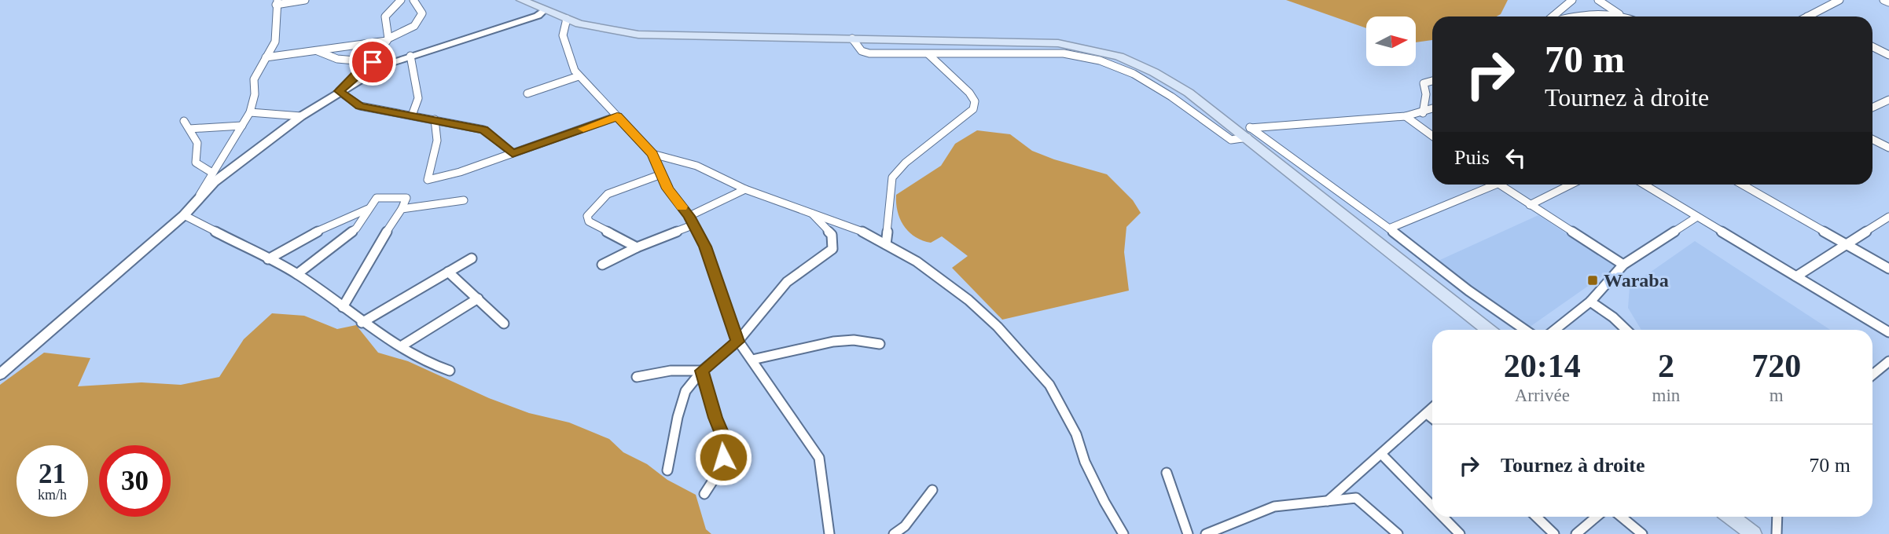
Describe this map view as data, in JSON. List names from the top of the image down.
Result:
{
  "places": {
    "transit": ["Waraba"]
  },
  "north": "right",
  "page": {
    "turn": ["70 m", "Tournez à droite"],
    "then": "Puis",
    "eta": [
      "20:14",
      "Arrivée",
      "2",
      "min",
      "720",
      "m"
    ],
    "list": [
      {
        "name": "Tournez à droite",
        "value": "70 m"
      }
    ],
    "speed": "21 km/h",
    "limit": "30"
  }
}
